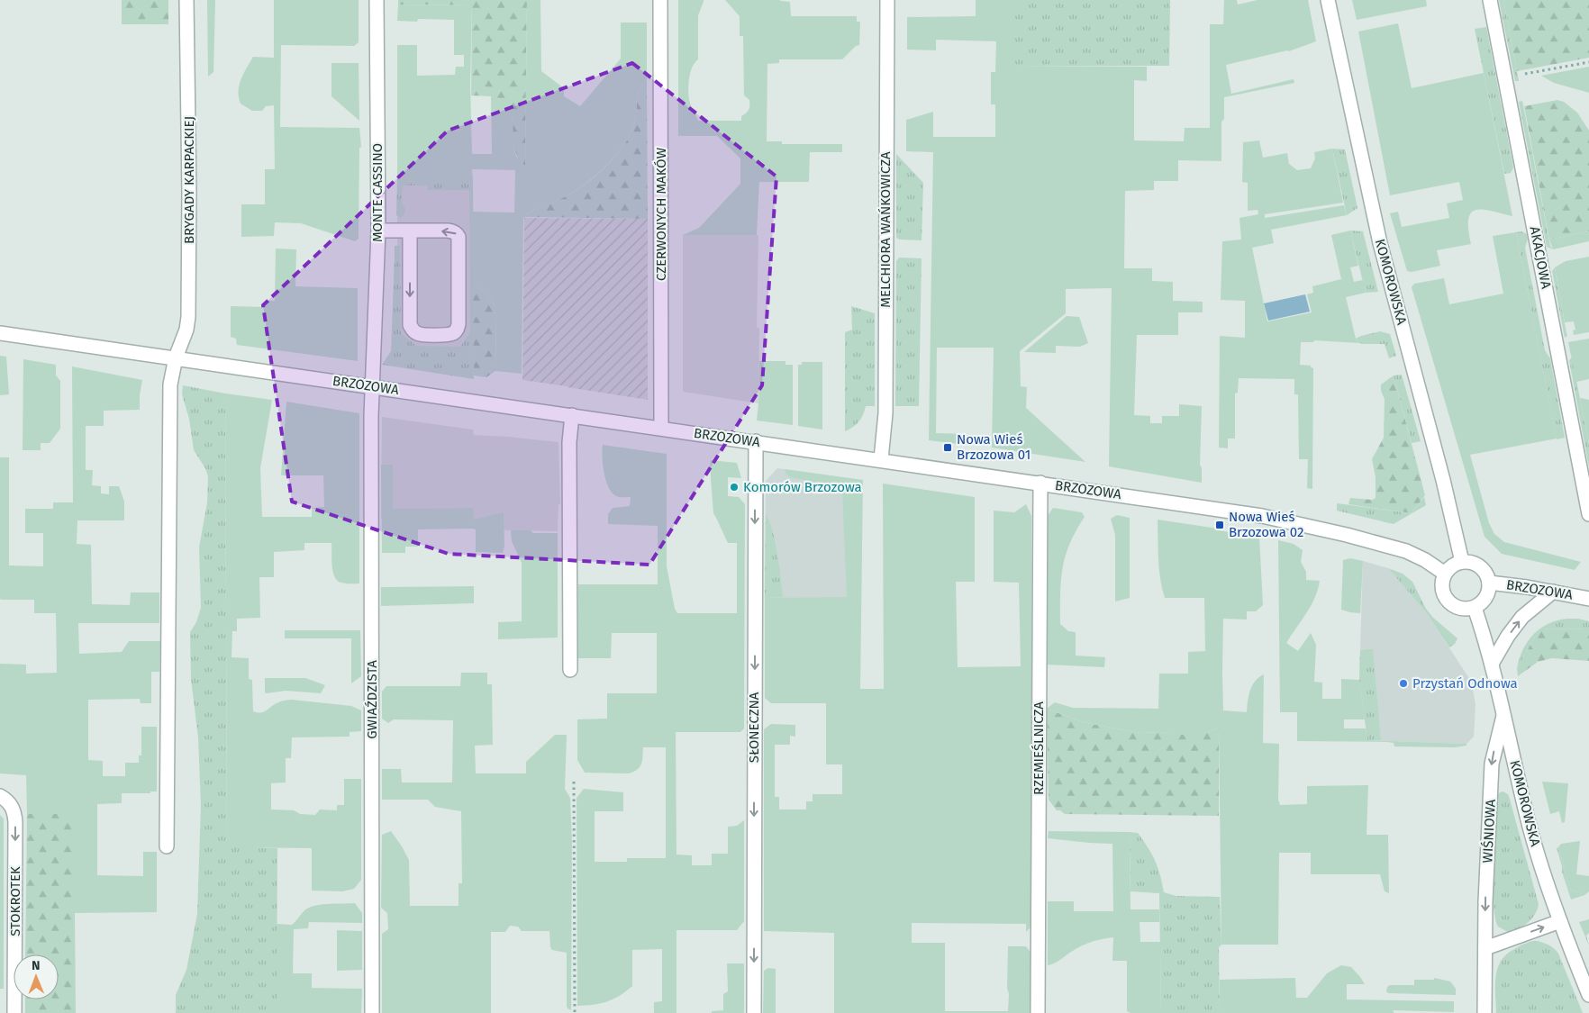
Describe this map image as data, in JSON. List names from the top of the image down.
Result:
{
  "streets": {
    "street": [
      "BRYGADY KARPACKIEJ",
      "MONTE CASSINO",
      "CZERWONYCH MAKÓW",
      "MELCHIORA WAŃKOWICZA",
      "AKACJOWA",
      "KOMOROWSKA",
      "BRZOZOWA",
      "GWIAŹDZISTA",
      "SŁONECZNA",
      "RZEMIEŚLNICZA",
      "WIŚNIOWA",
      "STOKROTEK"
    ]
  },
  "crossings": [
    ["BRYGADY KARPACKIEJ", "BRZOZOWA"],
    ["MONTE CASSINO", "BRZOZOWA"],
    ["MONTE CASSINO", "GWIAŹDZISTA"],
    ["CZERWONYCH MAKÓW", "BRZOZOWA"],
    ["MELCHIORA WAŃKOWICZA", "BRZOZOWA"],
    ["KOMOROWSKA", "BRZOZOWA"],
    ["KOMOROWSKA", "WIŚNIOWA"],
    ["BRZOZOWA", "GWIAŹDZISTA"],
    ["BRZOZOWA", "SŁONECZNA"],
    ["BRZOZOWA", "RZEMIEŚLNICZA"]
  ],
  "one_way": ["SŁONECZNA", "WIŚNIOWA", "STOKROTEK"],
  "places": {
    "transit": ["Nowa Wieś Brzozowa 01", "Nowa Wieś Brzozowa 02"],
    "other": ["Komorów Brzozowa", "Przystań Odnowa"]
  },
  "north": "top"
}
